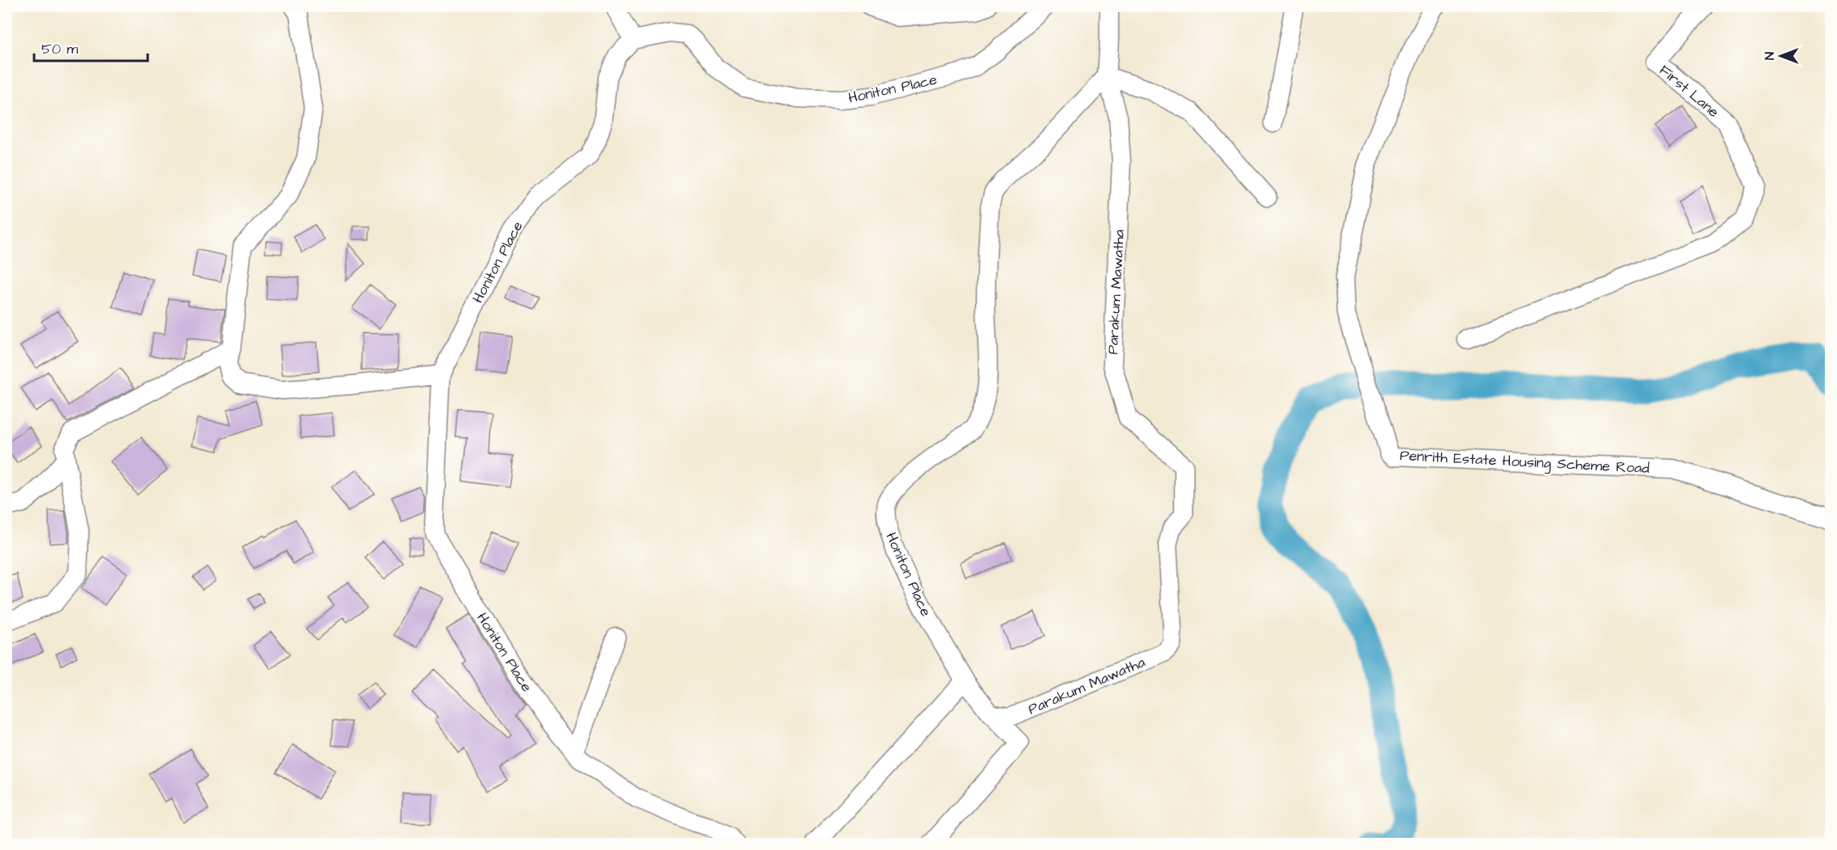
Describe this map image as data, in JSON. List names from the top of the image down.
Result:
{
  "streets": {
    "street": [
      "Honiton Place",
      "First Lane",
      "Parakum Mawatha",
      "Penrith Estate Housing Scheme Road"
    ]
  },
  "crossings": [
    ["Honiton Place", "Parakum Mawatha"]
  ],
  "scale_bar": "50 m",
  "north": "left"
}
